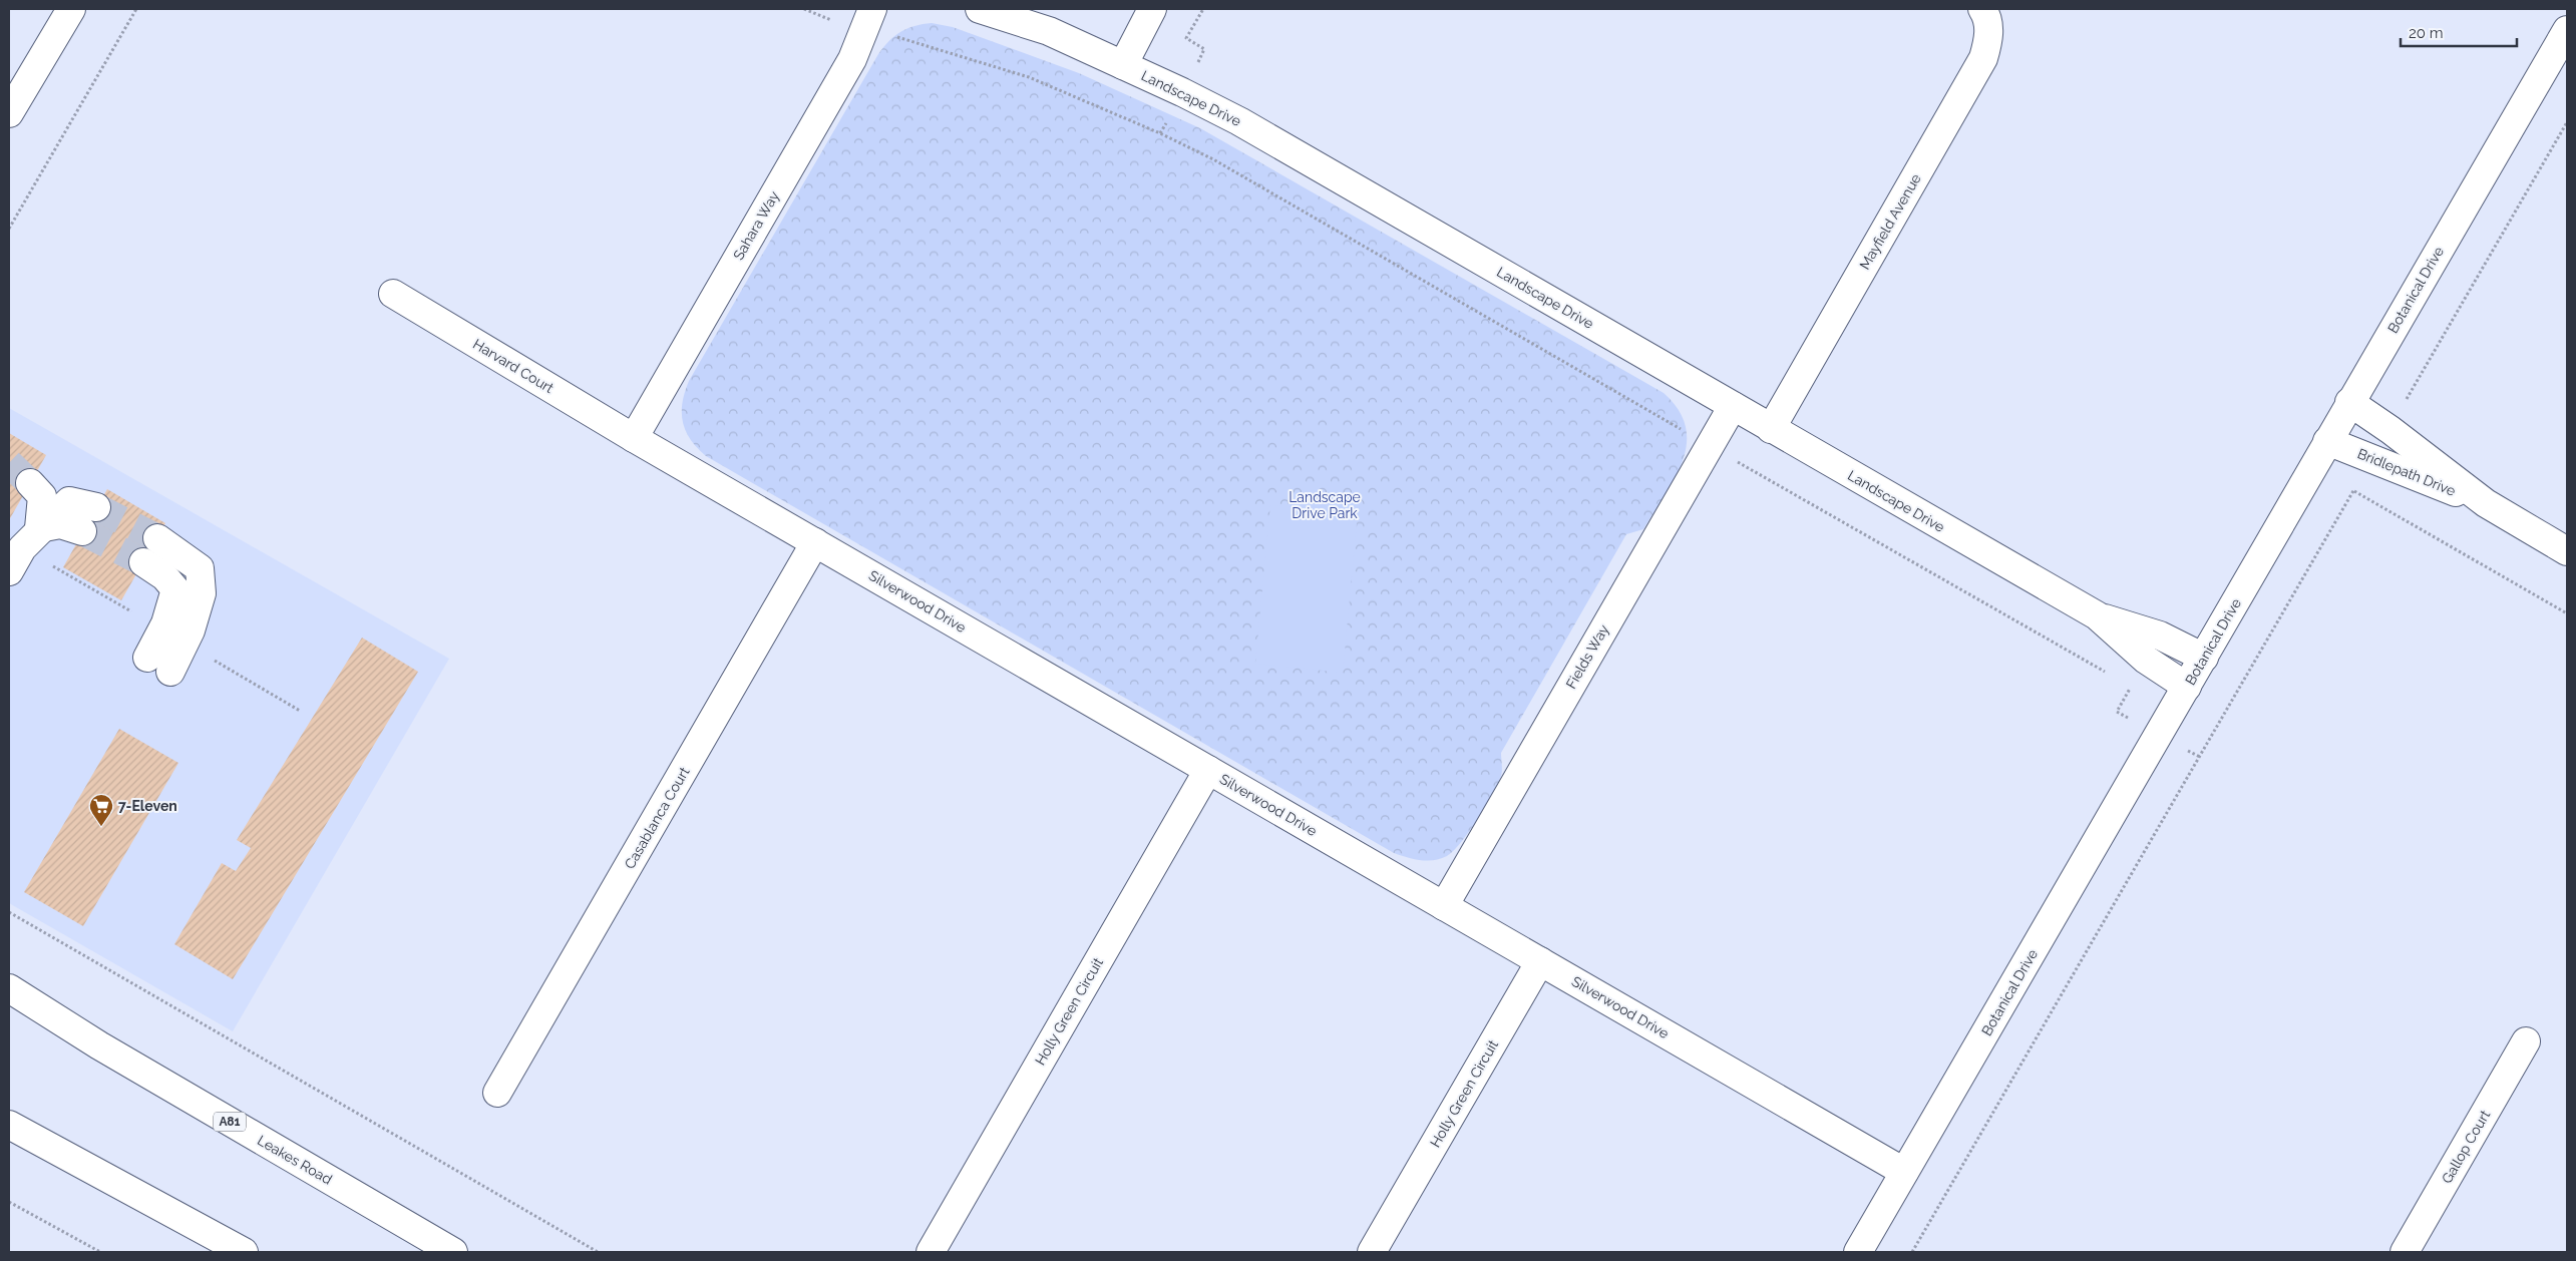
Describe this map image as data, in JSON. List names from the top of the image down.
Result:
{
  "streets": {
    "main road": [
      "Landscape Drive",
      "Mayfield Avenue",
      "Sahara Way",
      "Botanical Drive",
      "Harvard Court",
      "Bridlepath Drive",
      "Silverwood Drive",
      "Fields Way",
      "Casablanca Court",
      "Holly Green Circuit",
      "A81",
      "Gallop Court",
      "Leakes Road"
    ]
  },
  "crossings": [
    ["Landscape Drive", "Mayfield Avenue"],
    ["Landscape Drive", "Botanical Drive"],
    ["Landscape Drive", "Fields Way"],
    ["Sahara Way", "Harvard Court"],
    ["Sahara Way", "Silverwood Drive"],
    ["Botanical Drive", "Bridlepath Drive"],
    ["Botanical Drive", "Silverwood Drive"],
    ["Harvard Court", "Silverwood Drive"],
    ["Silverwood Drive", "Fields Way"],
    ["Silverwood Drive", "Casablanca Court"],
    ["Silverwood Drive", "Holly Green Circuit"]
  ],
  "parks": ["Landscape Drive Park"],
  "places": {
    "supermarket": ["7-Eleven"]
  },
  "scale_bar": "20 m"
}
